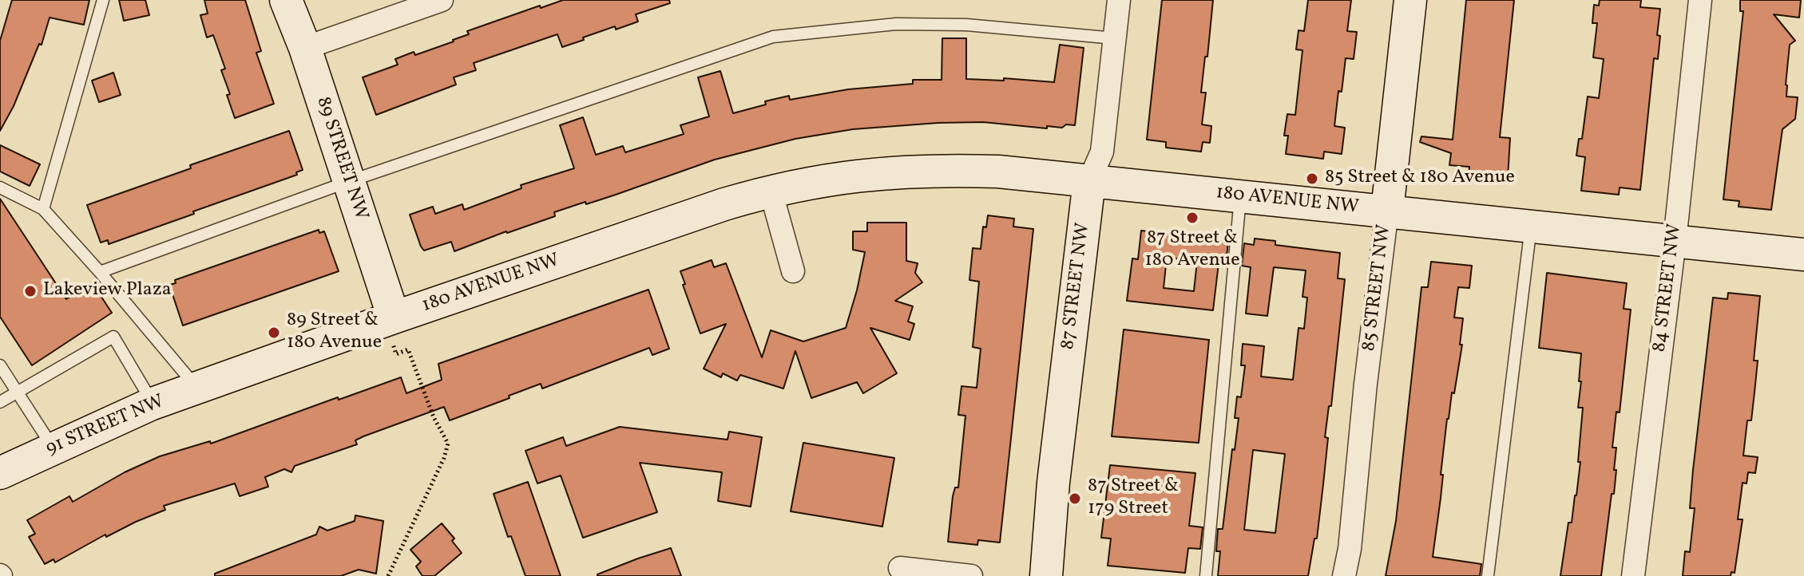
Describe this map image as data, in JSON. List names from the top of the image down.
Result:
{
  "streets": {
    "street": [
      "89 STREET NW",
      "180 AVENUE NW",
      "87 STREET NW",
      "85 STREET NW",
      "84 STREET NW",
      "91 STREET NW"
    ]
  },
  "crossings": [
    ["89 STREET NW", "180 AVENUE NW"],
    ["180 AVENUE NW", "87 STREET NW"],
    ["180 AVENUE NW", "85 STREET NW"],
    ["180 AVENUE NW", "84 STREET NW"],
    ["180 AVENUE NW", "91 STREET NW"]
  ],
  "places": [
    "85 Street & 180 Avenue",
    "87 Street & 180 Avenue",
    "Lakeview Plaza",
    "89 Street & 180 Avenue",
    "87 Street & 179 Street"
  ]
}
